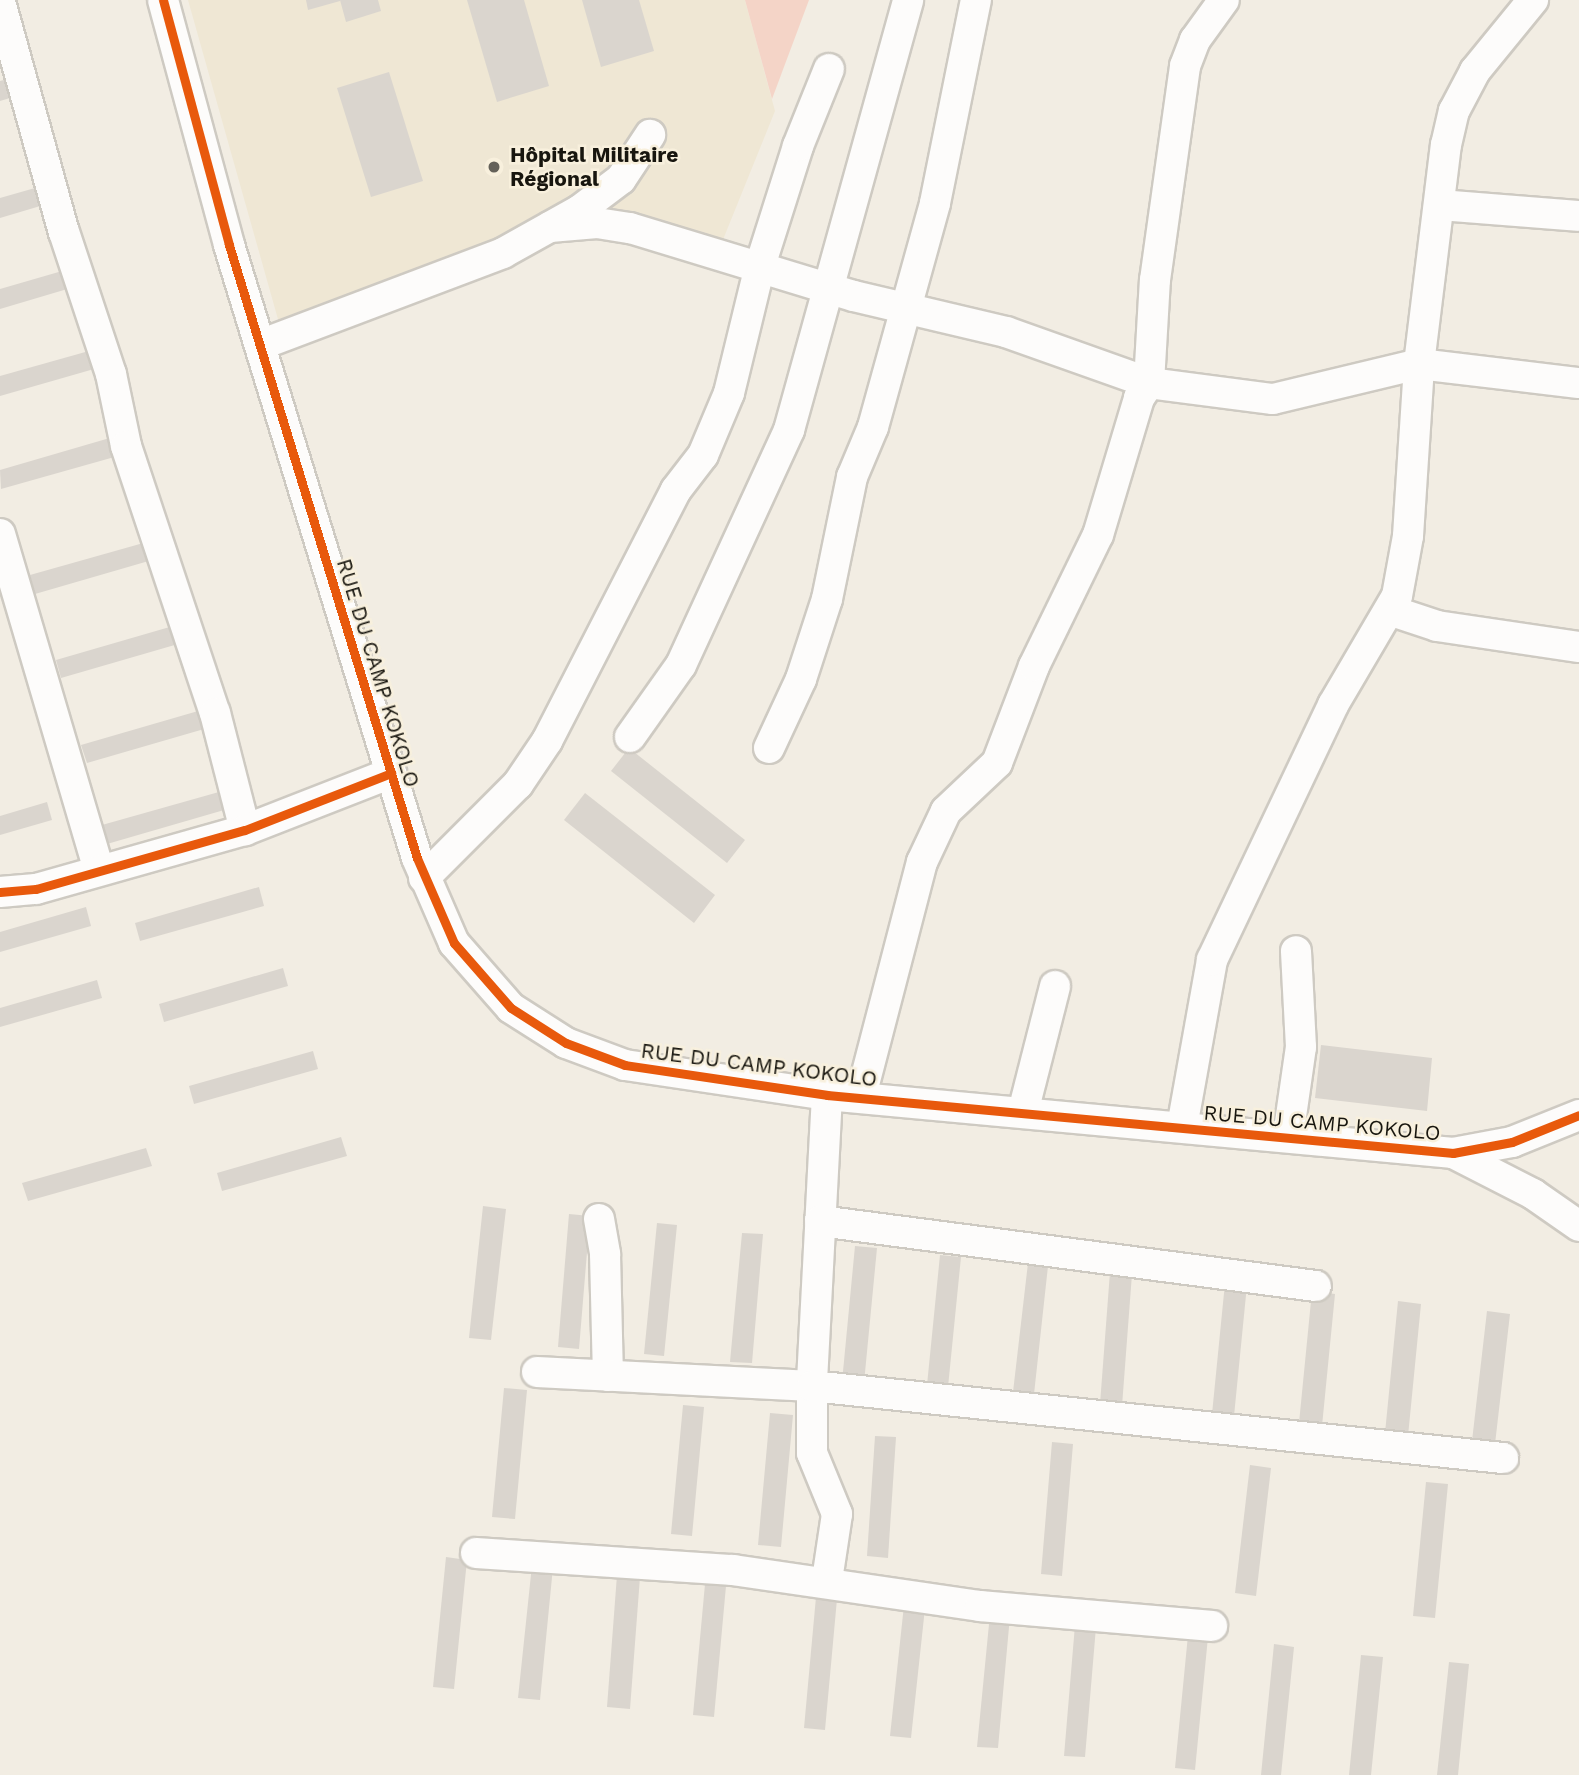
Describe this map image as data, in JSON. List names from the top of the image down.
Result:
{
  "streets": {
    "street": ["RUE DU CAMP KOKOLO"]
  },
  "places": ["Hôpital Militaire Régional"]
}
